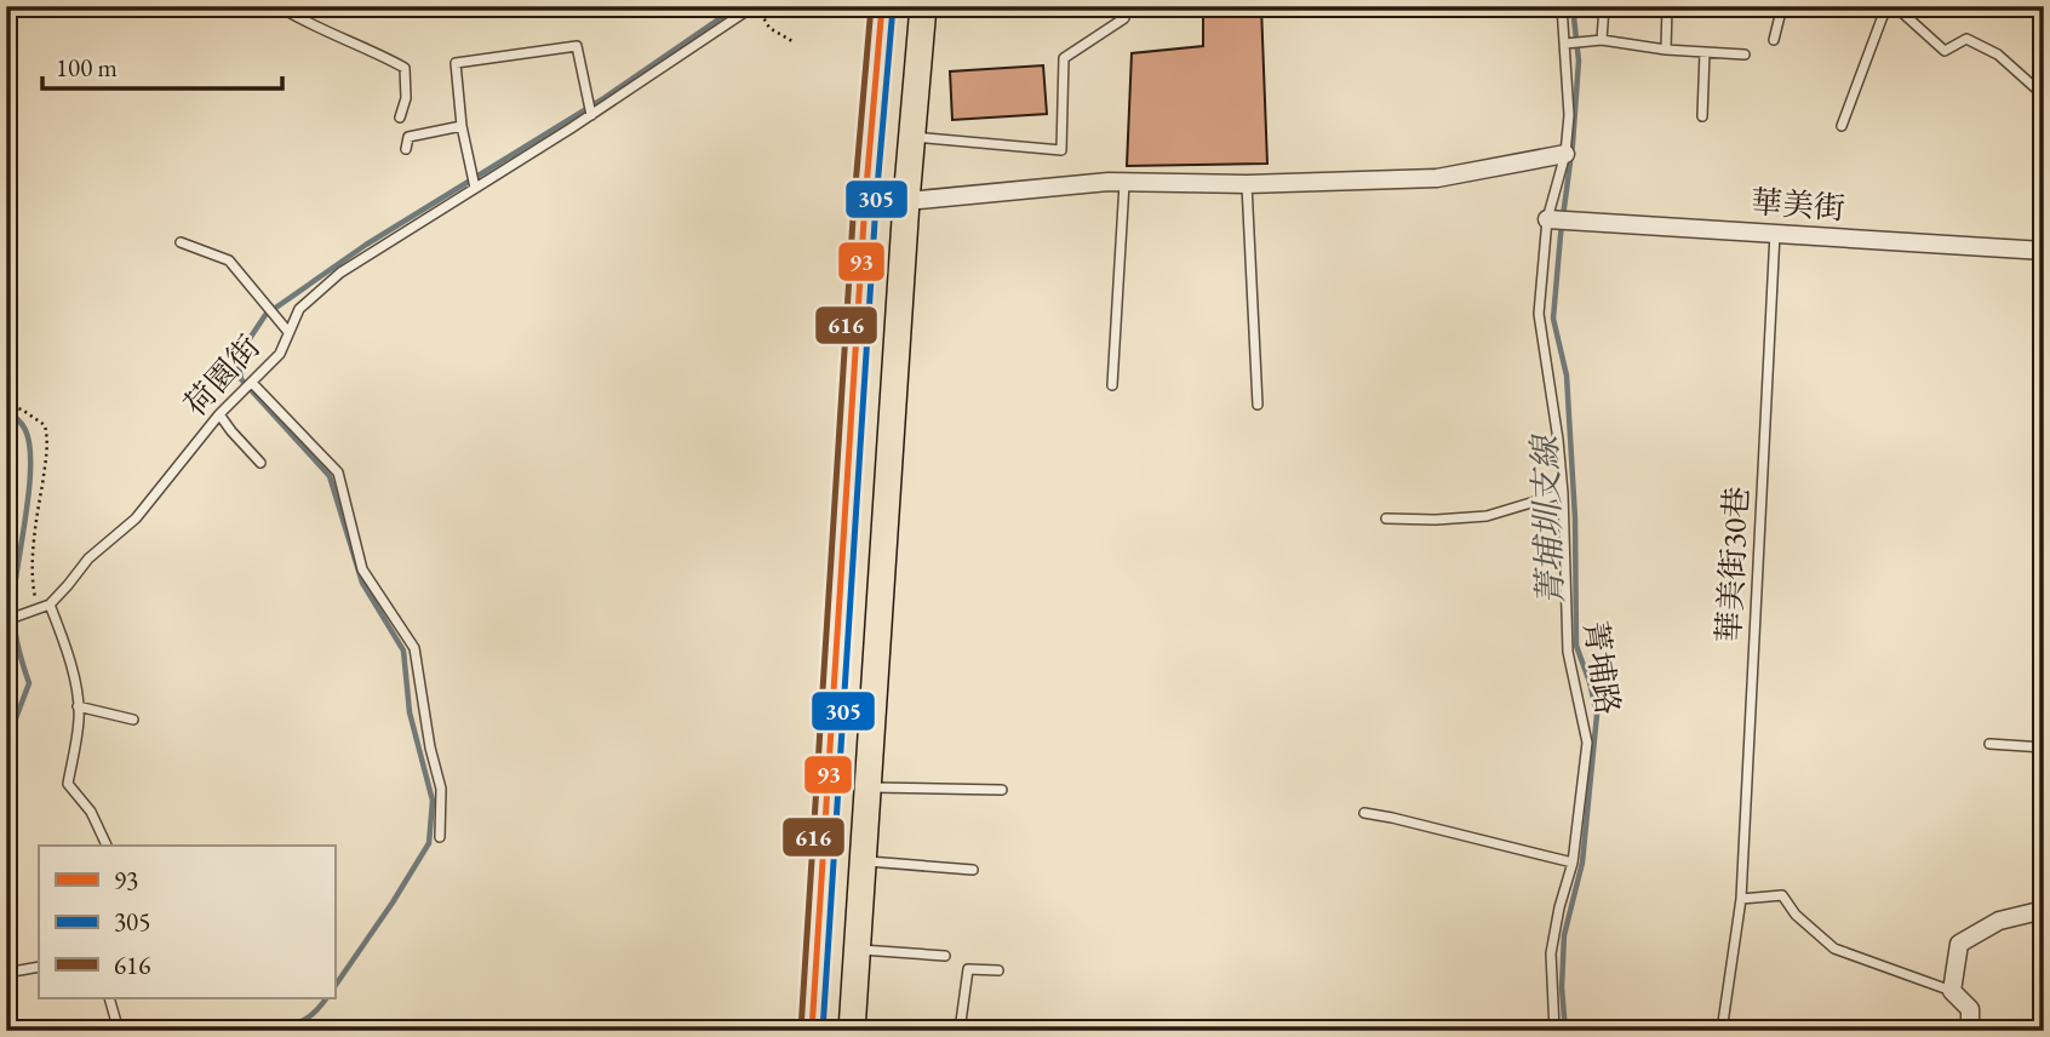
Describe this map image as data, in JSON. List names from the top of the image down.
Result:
{
  "streets": {
    "street": ["華美街"],
    "lane": ["荷園街", "華美街30巷", "菁埔路"]
  },
  "crossings": [
    ["華美街", "華美街30巷"],
    ["華美街", "菁埔路"]
  ],
  "water": ["菁埔圳支線"],
  "lines": ["transit line 93", "transit line 616", "transit line 305"],
  "legend": ["93", "305", "616"],
  "scale_bar": "100 m"
}
